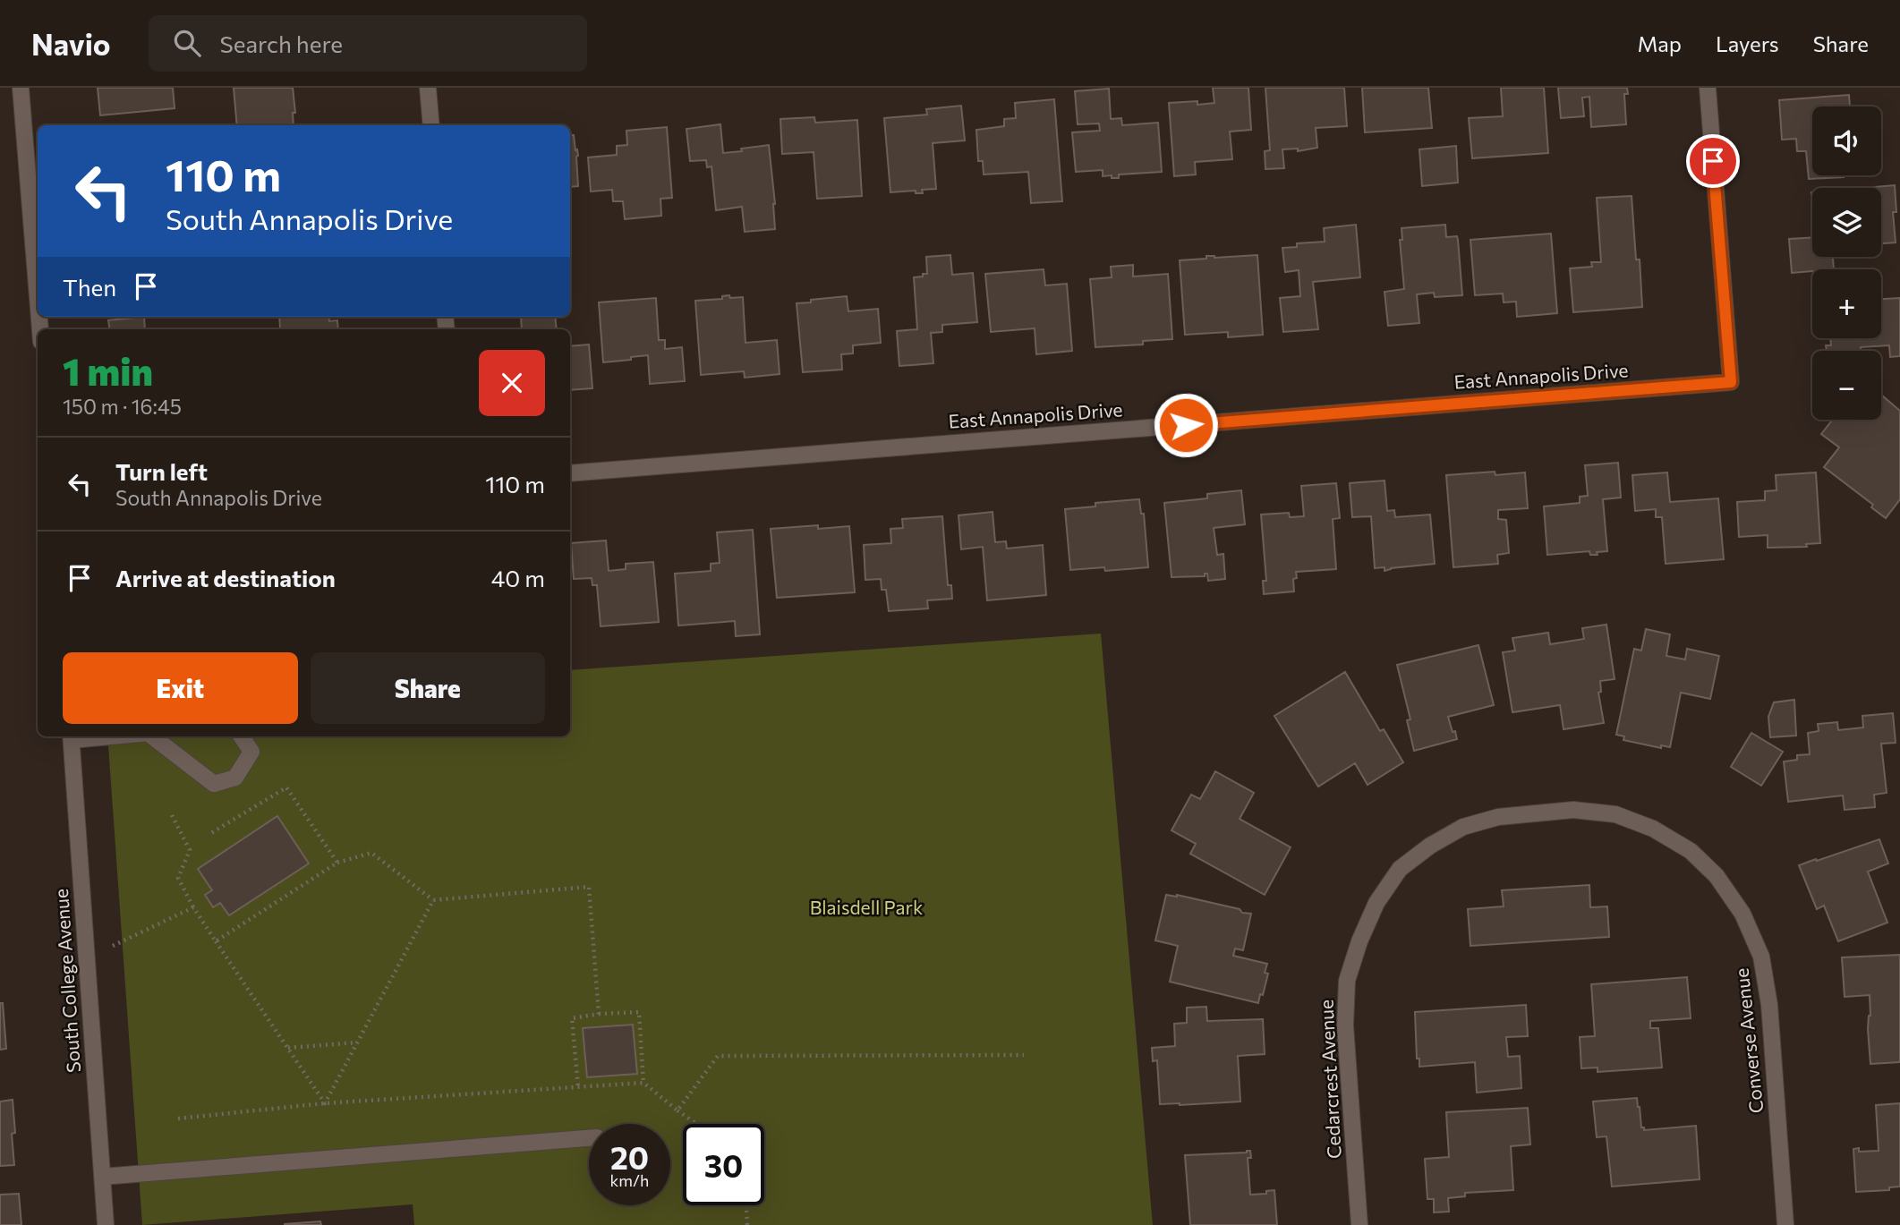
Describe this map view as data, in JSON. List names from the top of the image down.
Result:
{
  "streets": {
    "street": [
      "East Annapolis Drive",
      "South College Avenue",
      "Converse Avenue",
      "Cedarcrest Avenue"
    ]
  },
  "crossings": [
    ["Converse Avenue", "Cedarcrest Avenue"]
  ],
  "parks": ["Blaisdell Park"],
  "page": {
    "header": "Navio",
    "search": "Search here",
    "nav": ["Map", "Layers", "Share"],
    "map_buttons": ["+", "−"],
    "turn": ["110 m", "South Annapolis Drive"],
    "then": "Then",
    "heading": ["1 min", "150 m · 16:45"],
    "list": [
      {
        "name": "Turn left",
        "note": "South Annapolis Drive",
        "value": "110 m"
      },
      {
        "name": "Arrive at destination",
        "value": "40 m"
      }
    ],
    "buttons": ["Exit", "Share"],
    "speed": "20 km/h",
    "limit": "30"
  }
}
